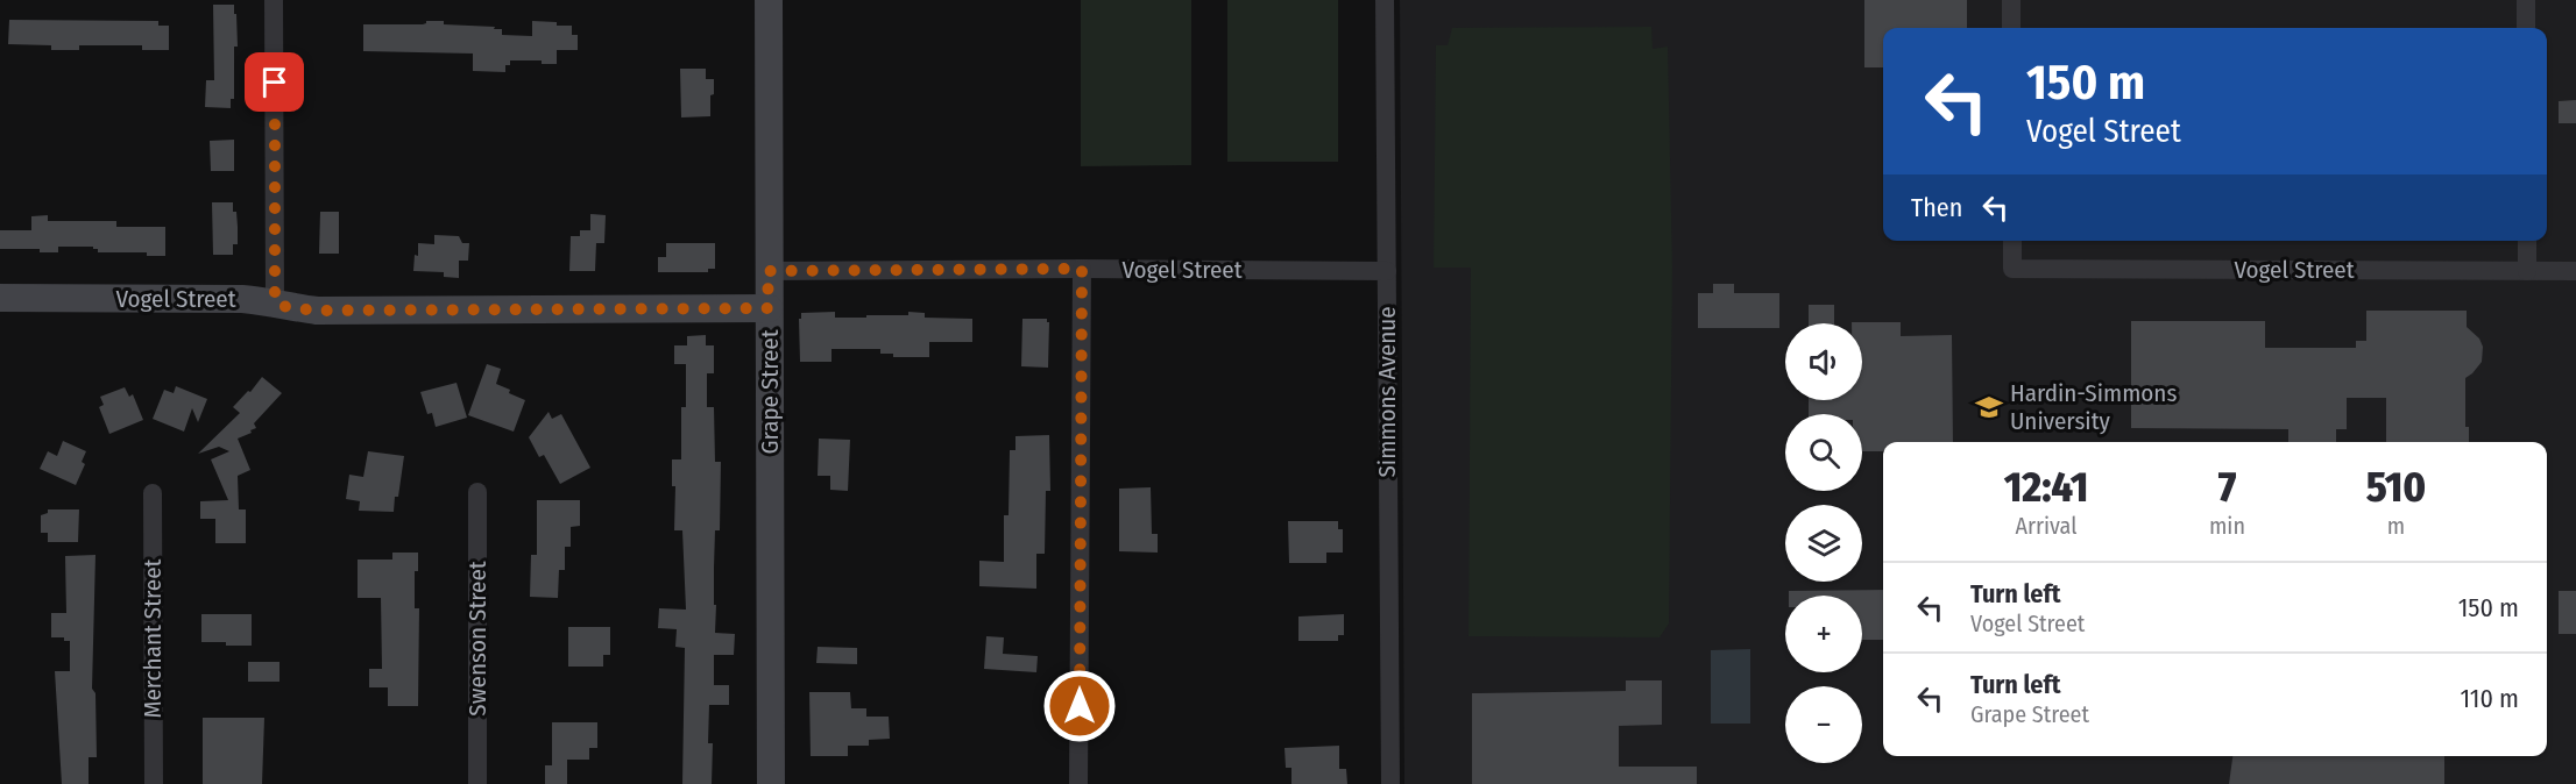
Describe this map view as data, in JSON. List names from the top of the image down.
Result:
{
  "streets": {
    "street": [
      "Vogel Street",
      "Grape Street",
      "Simmons Avenue",
      "Merchant Street",
      "Swenson Street"
    ]
  },
  "crossings": [
    ["Vogel Street", "Grape Street"],
    ["Vogel Street", "Simmons Avenue"]
  ],
  "places": {
    "school or university": ["Hardin-Simmons University"]
  },
  "page": {
    "turn": ["150 m", "Vogel Street"],
    "then": "Then",
    "map_buttons": ["+", "−"],
    "eta": [
      "12:41",
      "Arrival",
      "7",
      "min",
      "510",
      "m"
    ],
    "list": [
      {
        "name": "Turn left",
        "note": "Vogel Street",
        "value": "150 m"
      },
      {
        "name": "Turn left",
        "note": "Grape Street",
        "value": "110 m"
      }
    ]
  }
}
